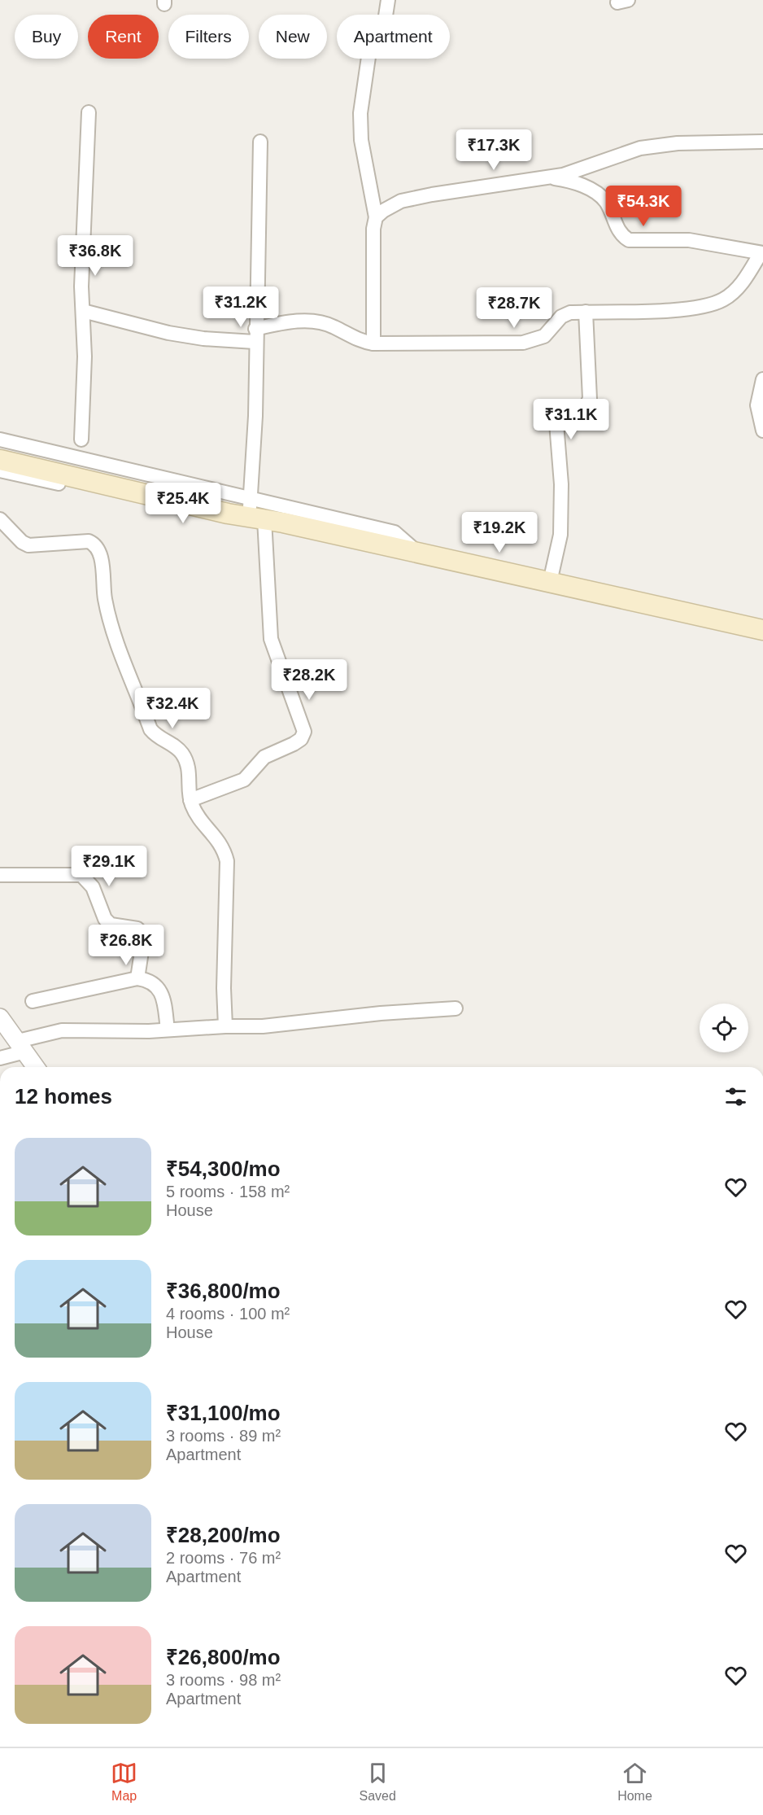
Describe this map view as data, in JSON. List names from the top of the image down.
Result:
{
  "page": {
    "chip": [
      "Buy",
      "Rent",
      "Filters",
      "New",
      "Apartment"
    ],
    "price": [
      "₹17.3K",
      "₹54.3K",
      "₹36.8K",
      "₹31.2K",
      "₹28.7K",
      "₹31.1K",
      "₹25.4K",
      "₹19.2K",
      "₹28.2K",
      "₹32.4K",
      "₹29.1K",
      "₹26.8K"
    ],
    "heading": "12 homes",
    "list": [
      {
        "name": "₹54,300/mo",
        "note": "5 rooms · 158 m² · House"
      },
      {
        "name": "₹36,800/mo",
        "note": "4 rooms · 100 m² · House"
      },
      {
        "name": "₹31,100/mo",
        "note": "3 rooms · 89 m² · Apartment"
      },
      {
        "name": "₹28,200/mo",
        "note": "2 rooms · 76 m² · Apartment"
      },
      {
        "name": "₹26,800/mo",
        "note": "3 rooms · 98 m² · Apartment"
      }
    ],
    "tabs": ["Map", "Saved", "Home"]
  }
}
